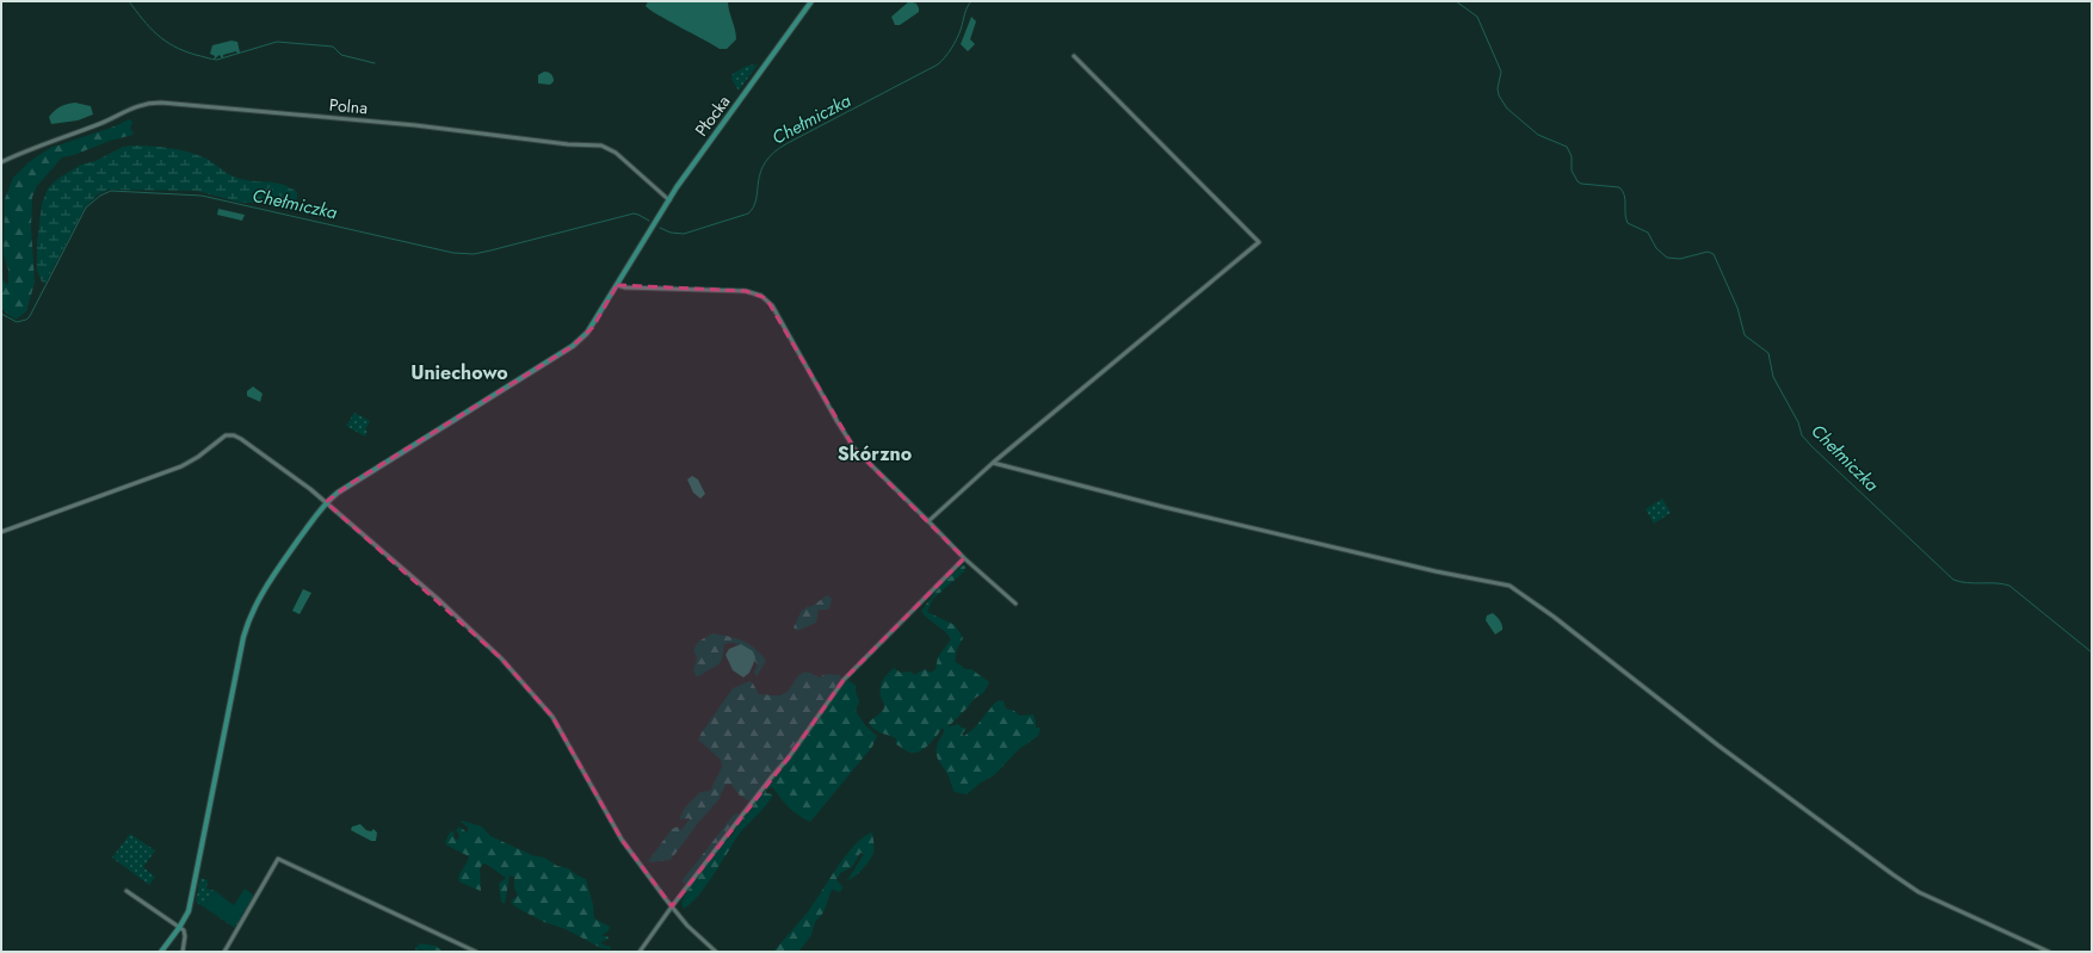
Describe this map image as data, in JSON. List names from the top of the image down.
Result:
{
  "streets": {
    "main road": ["Płocka"],
    "street": ["Polna"]
  },
  "crossings": [
    ["Polna", "Płocka"]
  ],
  "districts": ["Uniechowo", "Skórzno"],
  "water": ["Chełmiczka"]
}
